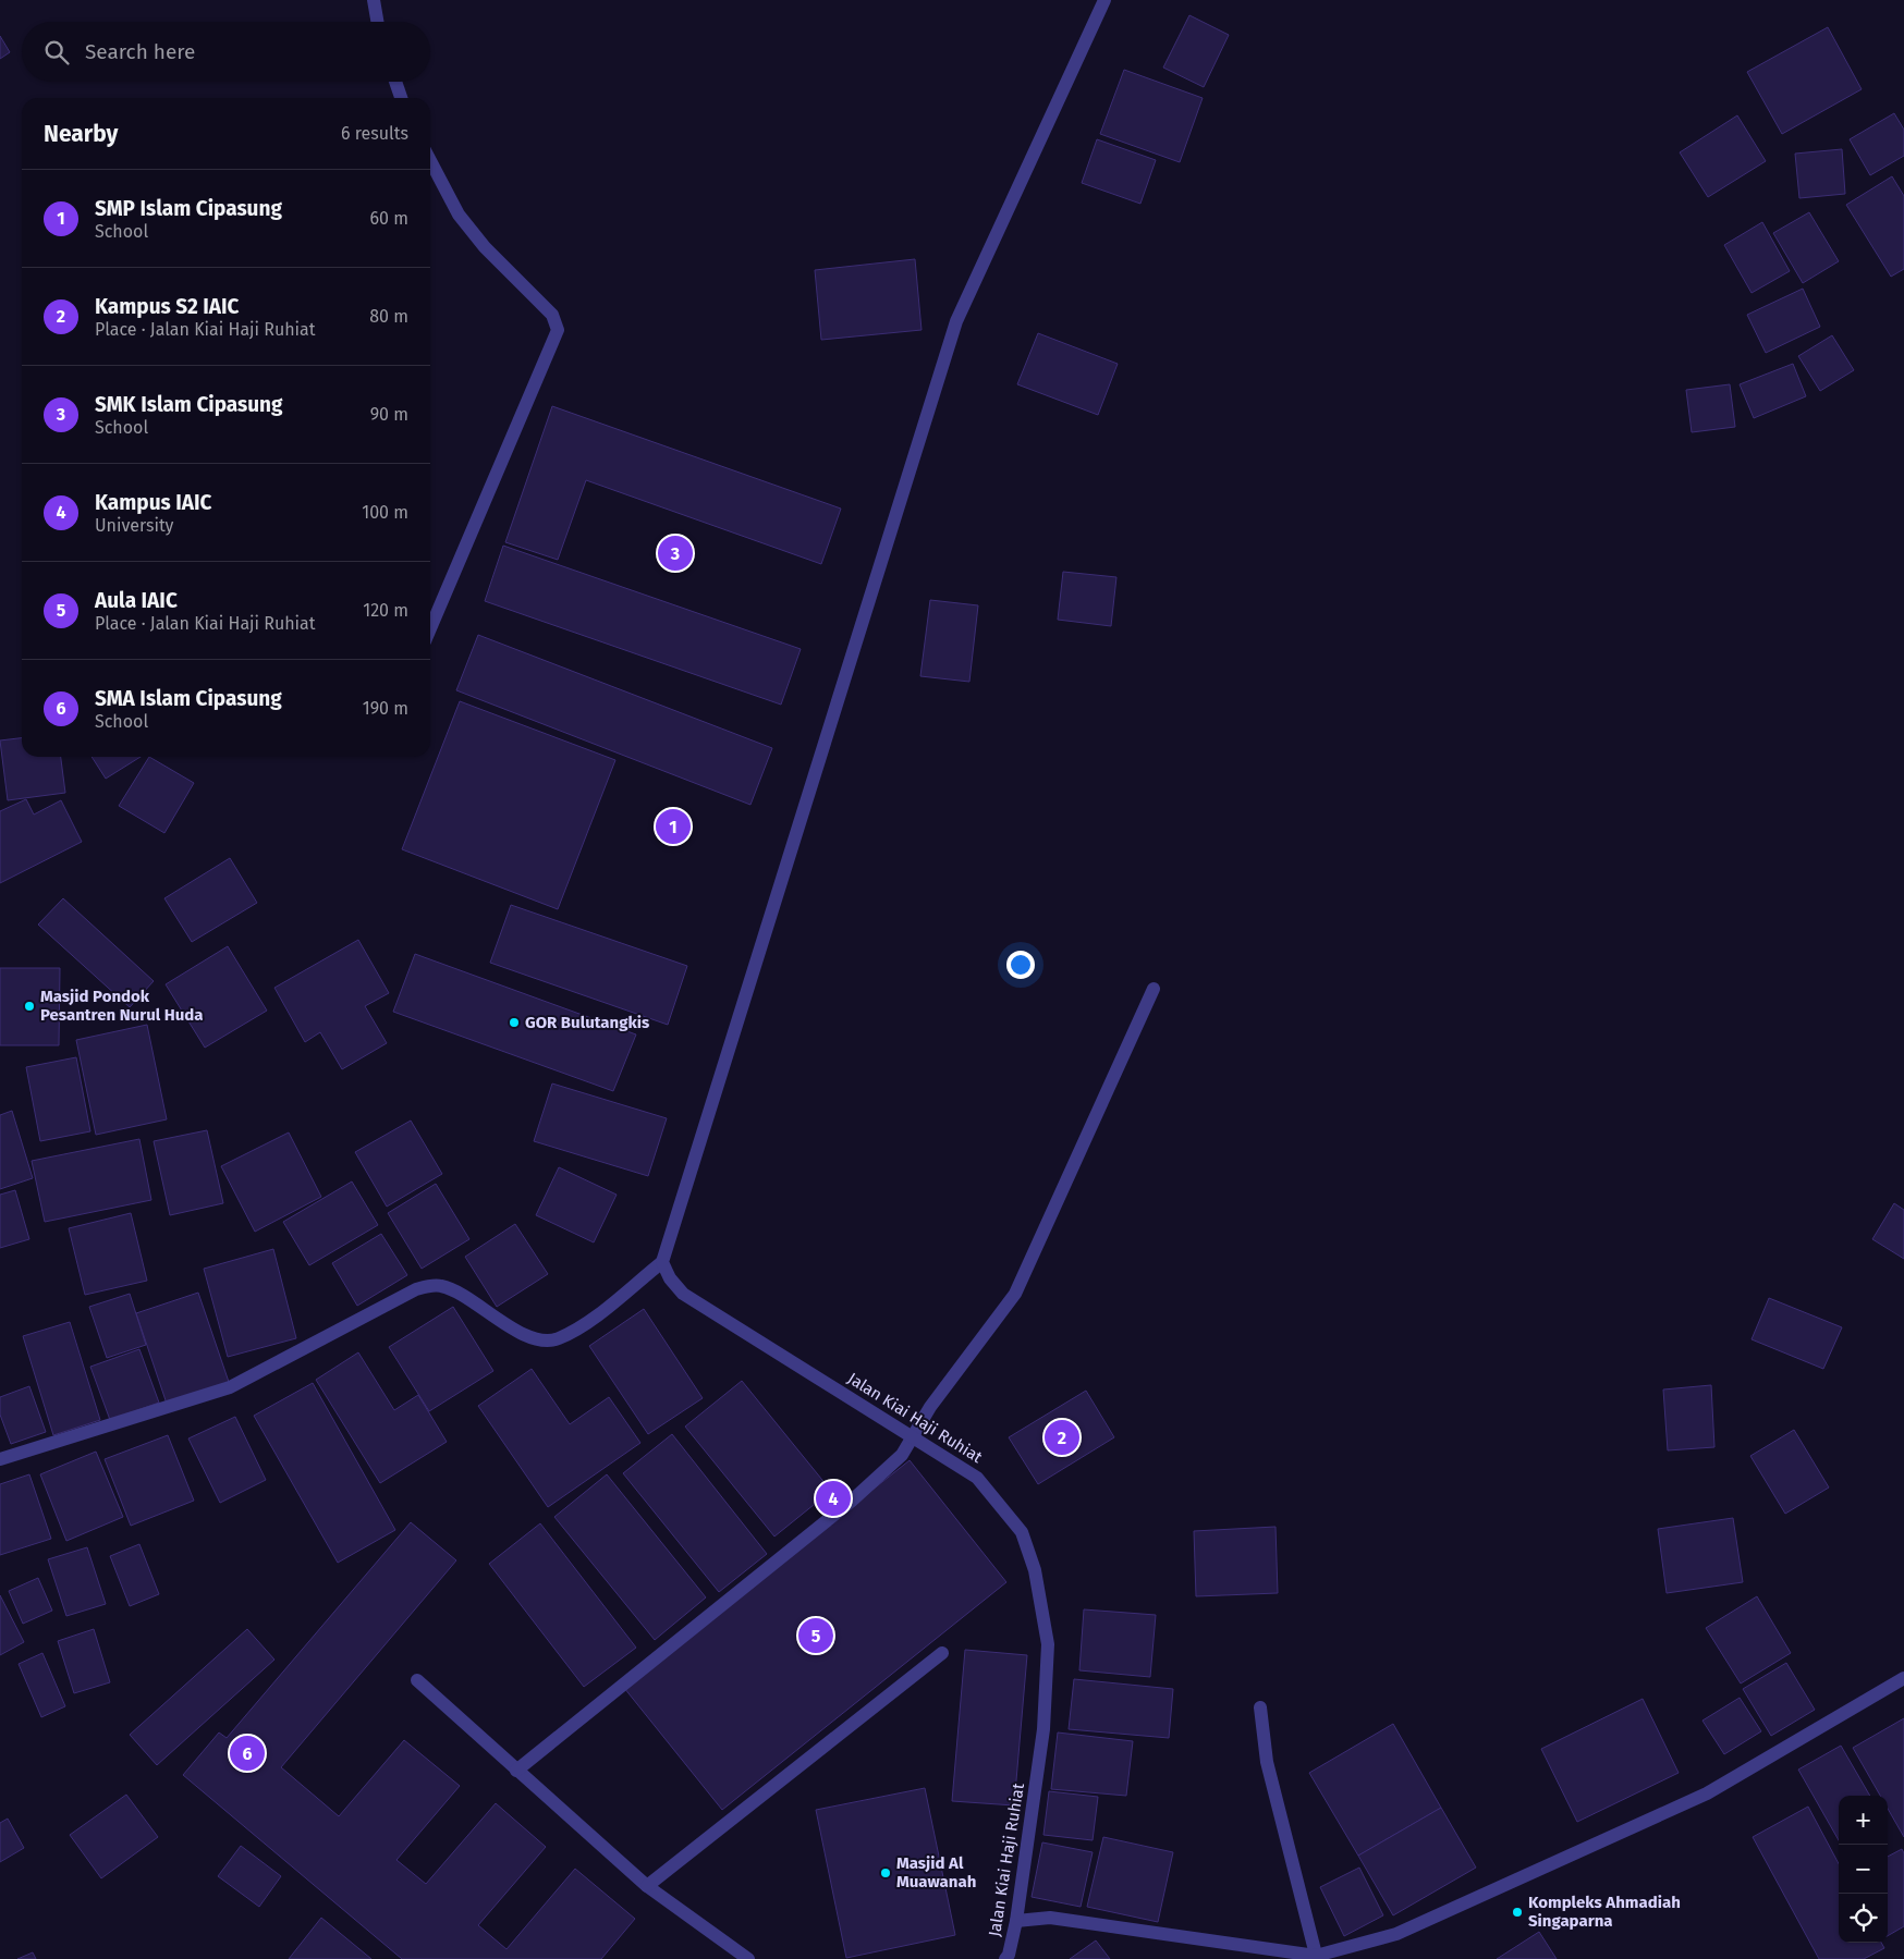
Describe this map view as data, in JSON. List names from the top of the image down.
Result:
{
  "streets": {
    "street": ["Jalan Kiai Haji Ruhiat"]
  },
  "places": [
    "Masjid Pondok Pesantren Nurul Huda",
    "GOR Bulutangkis",
    "Masjid Al Muawanah",
    "Kompleks Ahmadiah Singaparna"
  ],
  "page": {
    "search": "Search here",
    "heading": ["Nearby", "6 results"],
    "list": [
      {
        "mark": "1",
        "name": "SMP Islam Cipasung",
        "note": "School",
        "value": "60 m"
      },
      {
        "mark": "2",
        "name": "Kampus S2 IAIC",
        "note": "Place · Jalan Kiai Haji Ruhiat",
        "value": "80 m"
      },
      {
        "mark": "3",
        "name": "SMK Islam Cipasung",
        "note": "School",
        "value": "90 m"
      },
      {
        "mark": "4",
        "name": "Kampus IAIC",
        "note": "University",
        "value": "100 m"
      },
      {
        "mark": "5",
        "name": "Aula IAIC",
        "note": "Place · Jalan Kiai Haji Ruhiat",
        "value": "120 m"
      },
      {
        "mark": "6",
        "name": "SMA Islam Cipasung",
        "note": "School",
        "value": "190 m"
      }
    ],
    "pins": [
      "3",
      "1",
      "2",
      "4",
      "5",
      "6"
    ],
    "map_buttons": ["+", "−"]
  }
}
